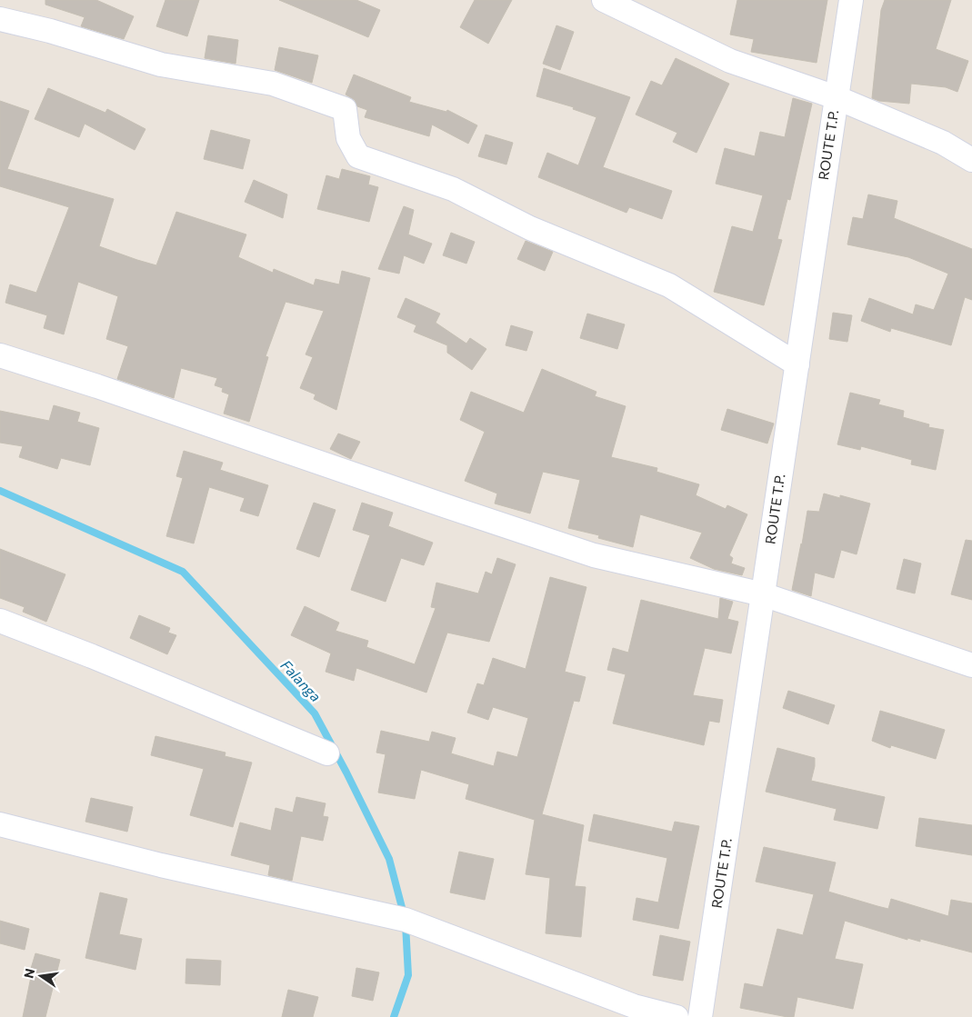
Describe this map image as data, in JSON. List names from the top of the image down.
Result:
{
  "streets": {
    "street": ["ROUTE T.P."]
  },
  "water": ["Falanga"],
  "north": "left"
}
